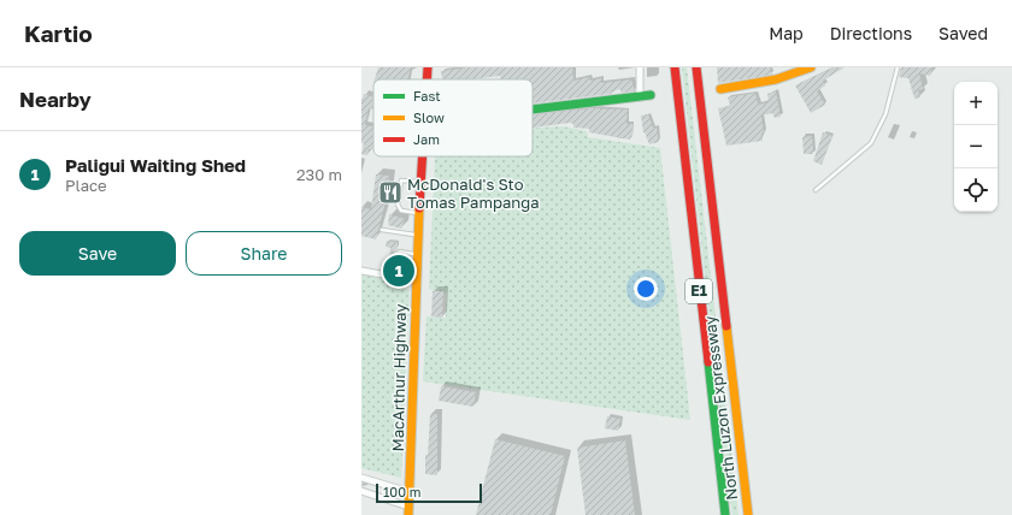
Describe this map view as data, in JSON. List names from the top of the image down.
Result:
{
  "streets": {
    "main road": ["E1", "MacArthur Highway", "North Luzon Expressway"]
  },
  "places": {
    "restaurant": ["McDonald's Sto Tomas Pampanga"]
  },
  "legend": ["Fast", "Slow", "Jam"],
  "scale_bar": "100 m",
  "page": {
    "header": "Kartio",
    "nav": ["Map", "Directions", "Saved"],
    "heading": "Nearby",
    "map_buttons": ["+", "−"],
    "list": [
      {
        "mark": "1",
        "name": "Paligui Waiting Shed",
        "note": "Place",
        "value": "230 m"
      }
    ],
    "buttons": ["Save", "Share"],
    "pins": "1",
    "scale": "100 m"
  }
}
